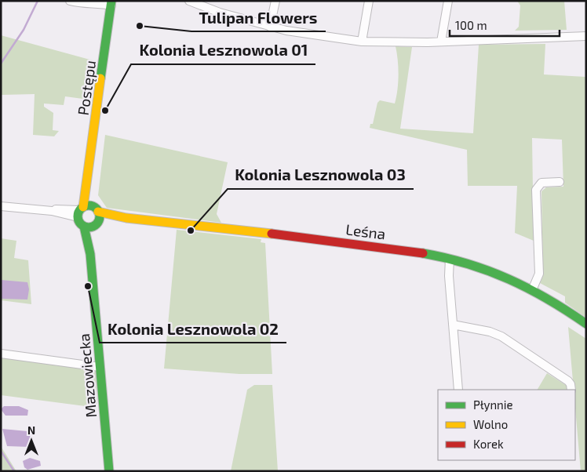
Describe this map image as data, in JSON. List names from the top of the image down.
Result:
{
  "streets": {
    "street": ["Postępu", "Leśna", "Mazowiecka"]
  },
  "crossings": [
    ["Postępu", "Leśna"],
    ["Postępu", "Mazowiecka"],
    ["Leśna", "Mazowiecka"]
  ],
  "places": [
    "Tulipan Flowers",
    "Kolonia Lesznowola 01",
    "Kolonia Lesznowola 03",
    "Kolonia Lesznowola 02"
  ],
  "legend": ["Płynnie", "Wolno", "Korek"],
  "scale_bar": "100 m",
  "north": "top"
}
